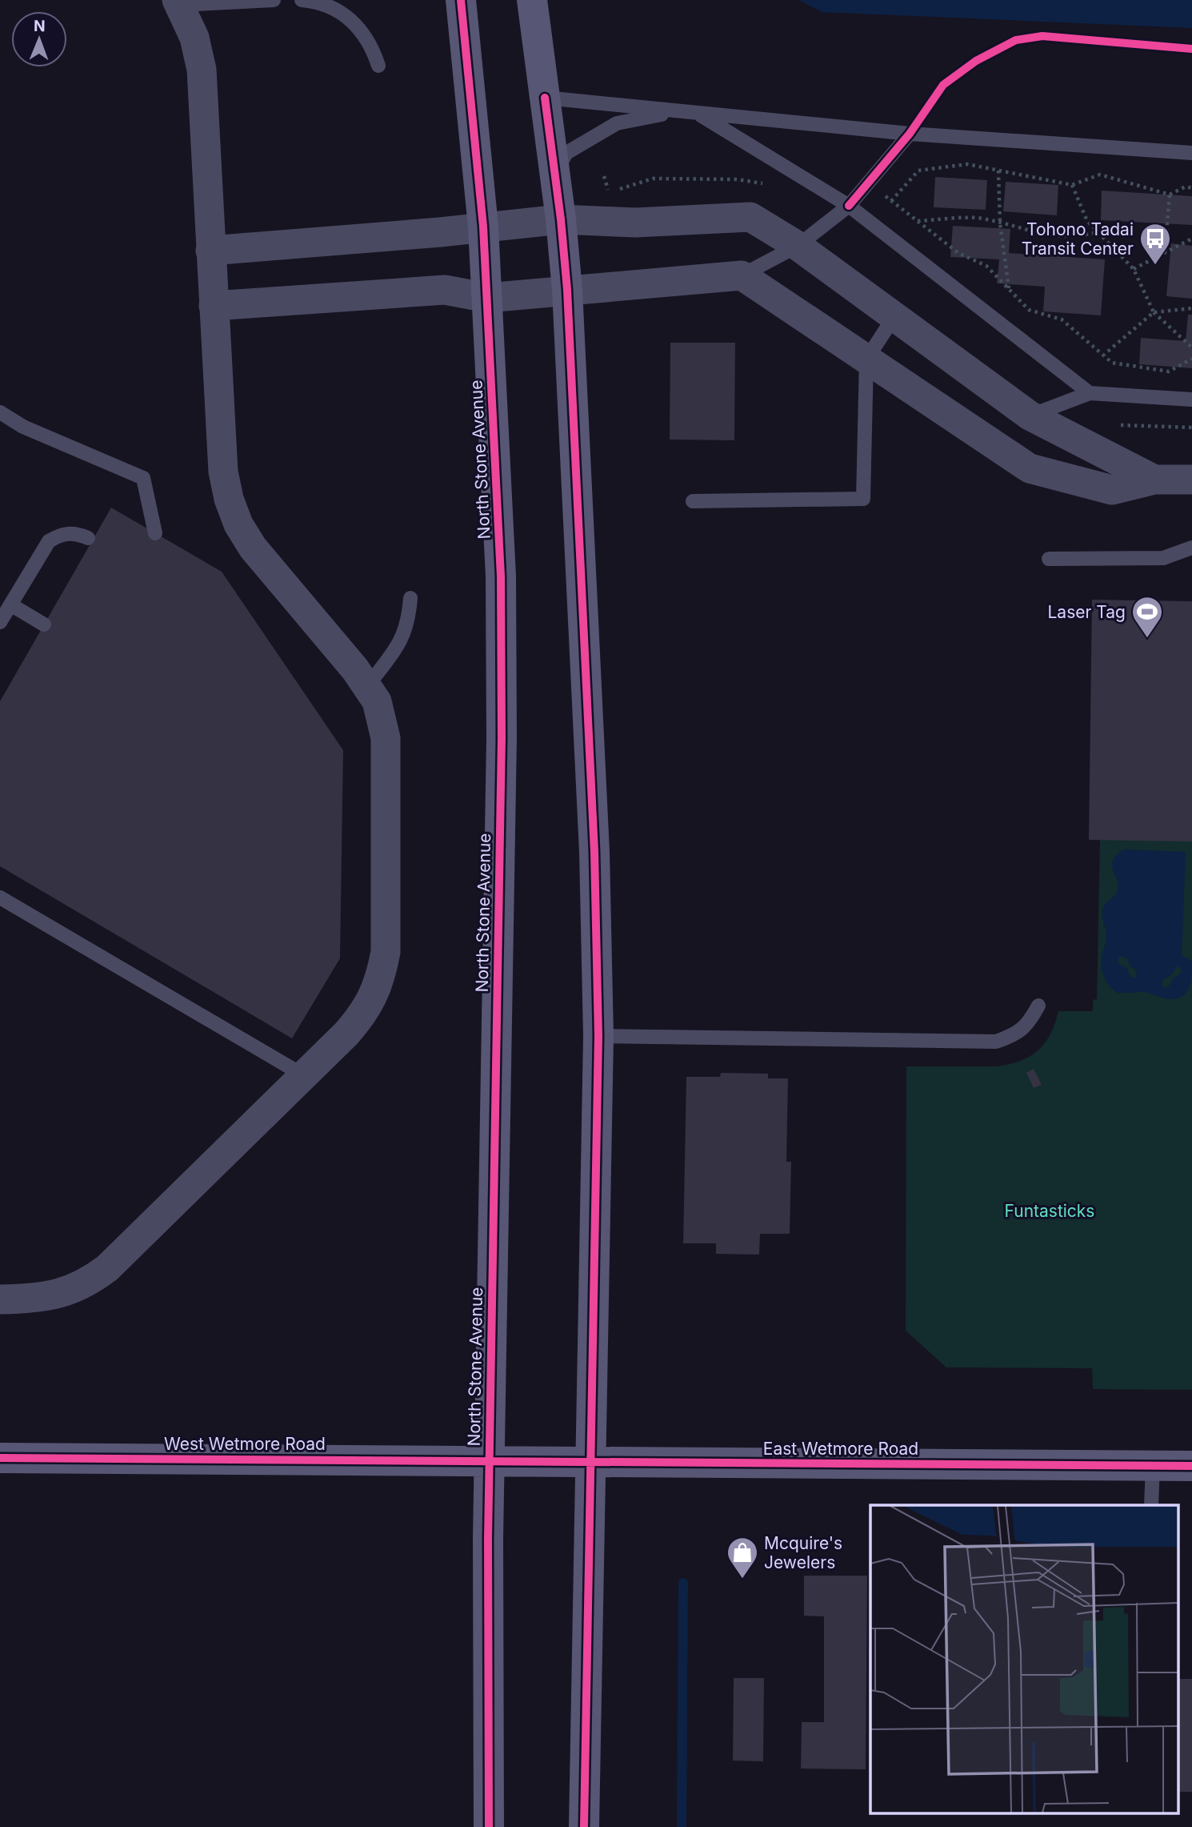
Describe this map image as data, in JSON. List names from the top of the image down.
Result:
{
  "streets": {
    "main road": ["North Stone Avenue", "West Wetmore Road", "East Wetmore Road"]
  },
  "crossings": [
    ["North Stone Avenue", "West Wetmore Road"],
    ["North Stone Avenue", "East Wetmore Road"],
    ["West Wetmore Road", "East Wetmore Road"]
  ],
  "parks": ["Funtasticks"],
  "places": {
    "bus stop": ["Tohono Tadai Transit Center"],
    "sports": ["Laser Tag"],
    "shop": ["Mcquire's Jewelers"]
  },
  "north": "top"
}
